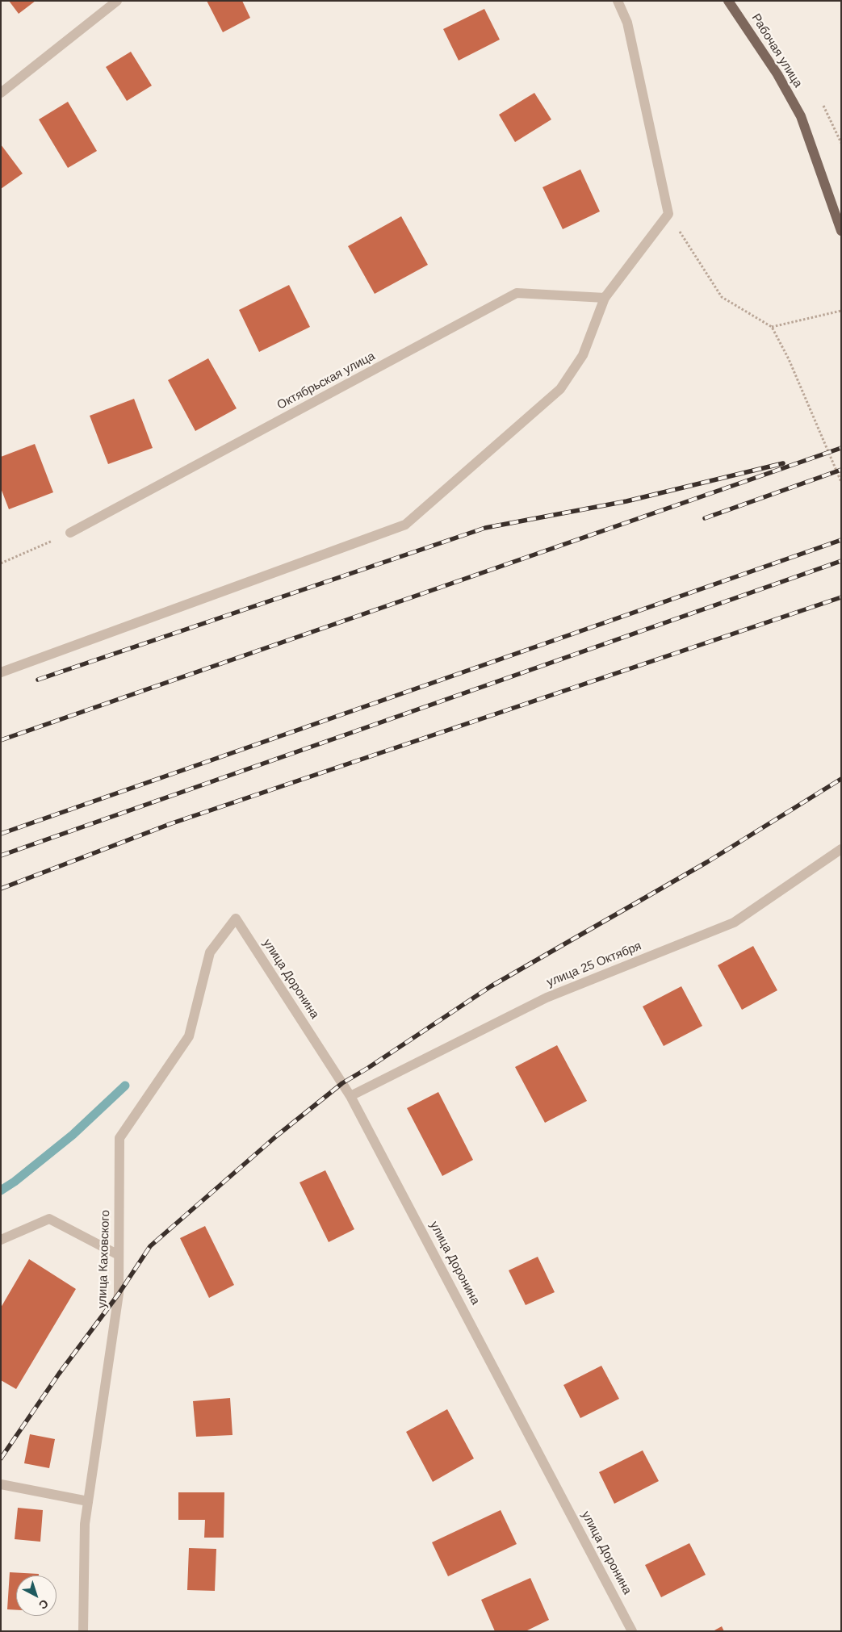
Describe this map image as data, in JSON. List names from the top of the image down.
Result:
{
  "streets": {
    "main road": ["Рабочая улица"],
    "street": [
      "Октябрьская улица",
      "улица 25 Октября",
      "улица Доронина",
      "улица Каховского"
    ]
  },
  "crossings": [
    ["улица 25 Октября", "улица Доронина"],
    ["улица Доронина", "улица Каховского"]
  ],
  "north": "bottom right"
}
